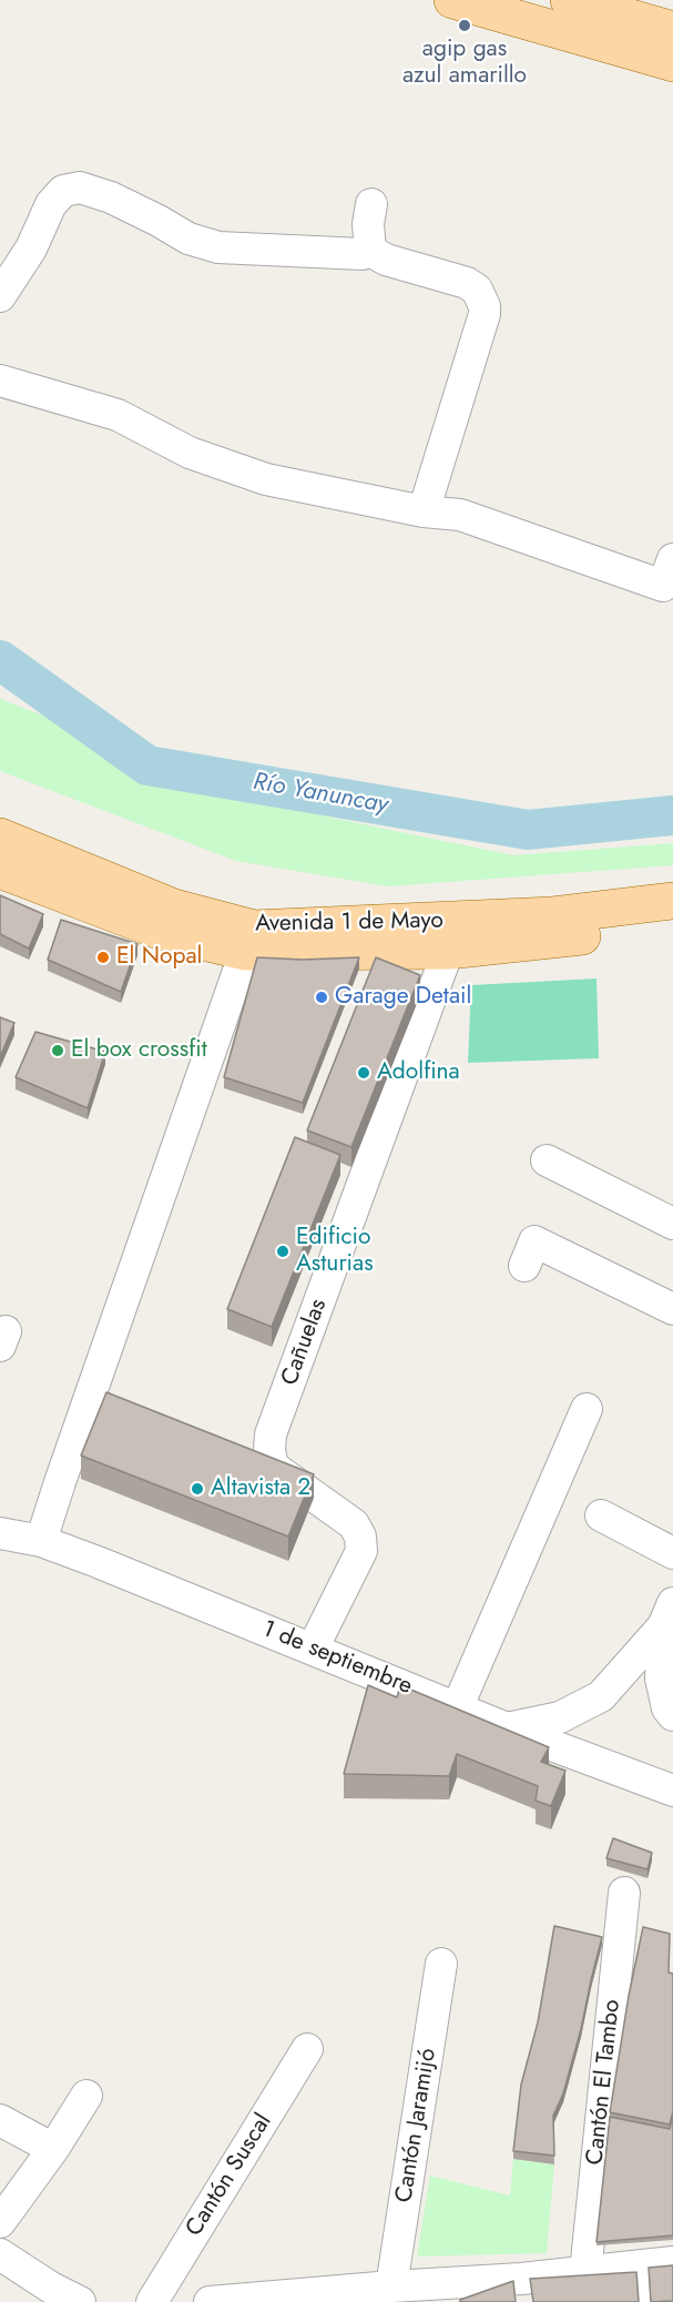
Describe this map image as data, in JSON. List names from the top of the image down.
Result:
{
  "streets": {
    "main road": ["Avenida 1 de Mayo"],
    "street": [
      "Cañuelas",
      "1 de septiembre",
      "Cantón El Tambo",
      "Cantón Jaramijó",
      "Cantón Suscal"
    ]
  },
  "crossings": [
    ["Avenida 1 de Mayo", "Cañuelas"],
    ["Cañuelas", "1 de septiembre"]
  ],
  "water": ["Río Yanuncay"],
  "places": [
    "agip gas azul amarillo",
    "El Nopal",
    "Garage Detail",
    "El box crossfit",
    "Adolfina",
    "Edificio Asturias",
    "Altavista 2"
  ]
}
